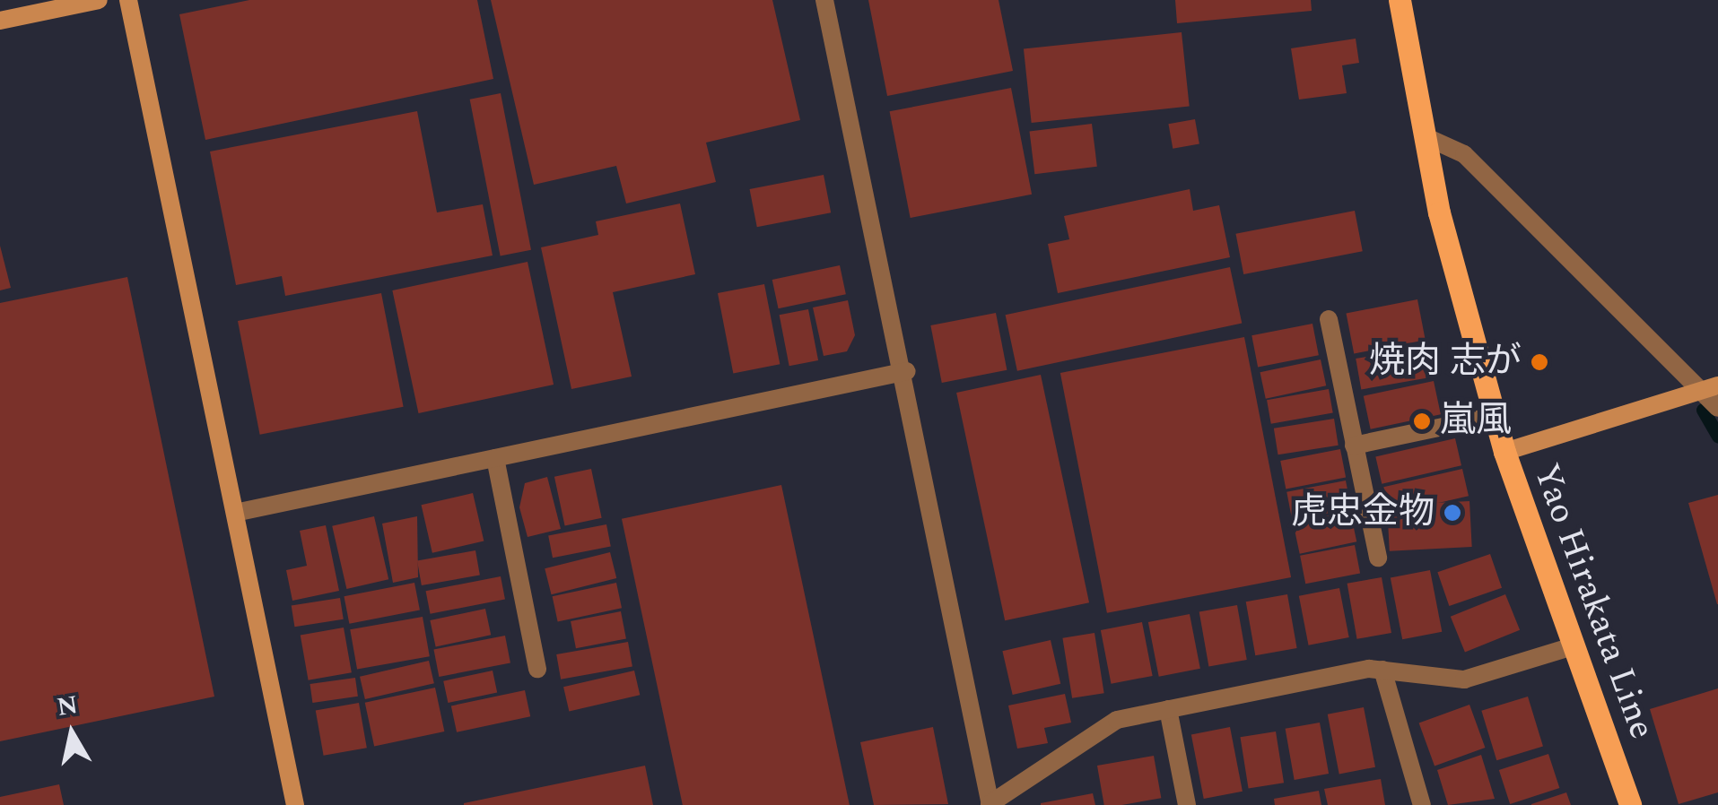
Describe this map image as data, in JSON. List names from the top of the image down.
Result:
{
  "streets": {
    "main road": ["Yao Hirakata Line"]
  },
  "places": ["焼肉 志が", "嵐風", "虎忠金物"],
  "north": "top"
}
